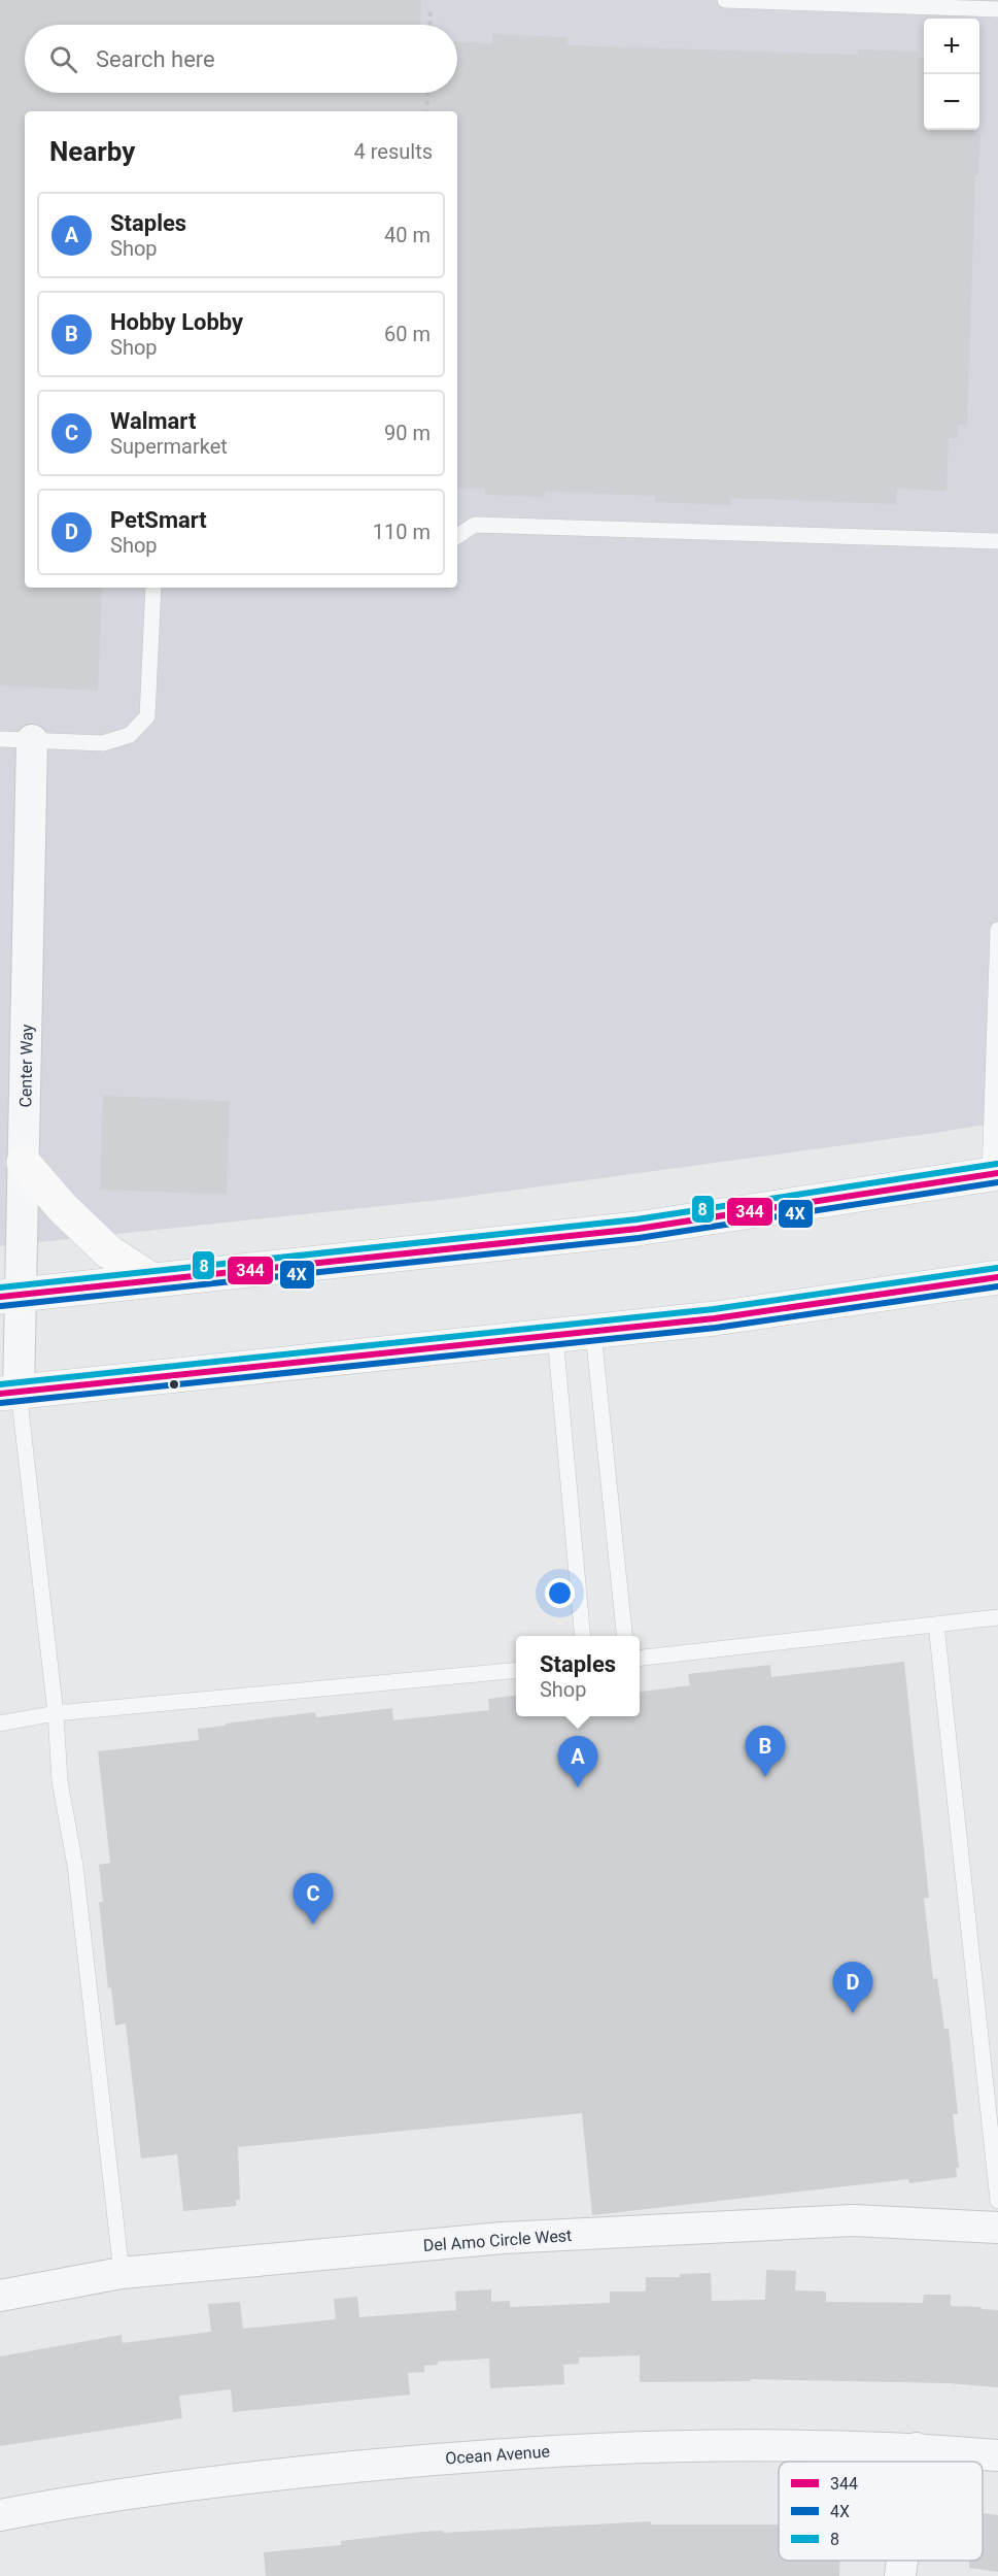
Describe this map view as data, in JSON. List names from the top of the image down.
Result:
{
  "streets": {
    "street": ["Center Way", "Del Amo Circle West", "Ocean Avenue"]
  },
  "lines": ["transit line 8", "transit line 344", "transit line 4X"],
  "legend": ["344", "4X", "8"],
  "page": {
    "map_buttons": ["+", "−"],
    "search": "Search here",
    "heading": ["Nearby", "4 results"],
    "list": [
      {
        "mark": "A",
        "name": "Staples",
        "note": "Shop",
        "value": "40 m"
      },
      {
        "mark": "B",
        "name": "Hobby Lobby",
        "note": "Shop",
        "value": "60 m"
      },
      {
        "mark": "C",
        "name": "Walmart",
        "note": "Supermarket",
        "value": "90 m"
      },
      {
        "mark": "D",
        "name": "PetSmart",
        "note": "Shop",
        "value": "110 m"
      }
    ],
    "popup": ["Staples", "Shop"],
    "pins": [
      "B",
      "A",
      "C",
      "D"
    ]
  }
}
